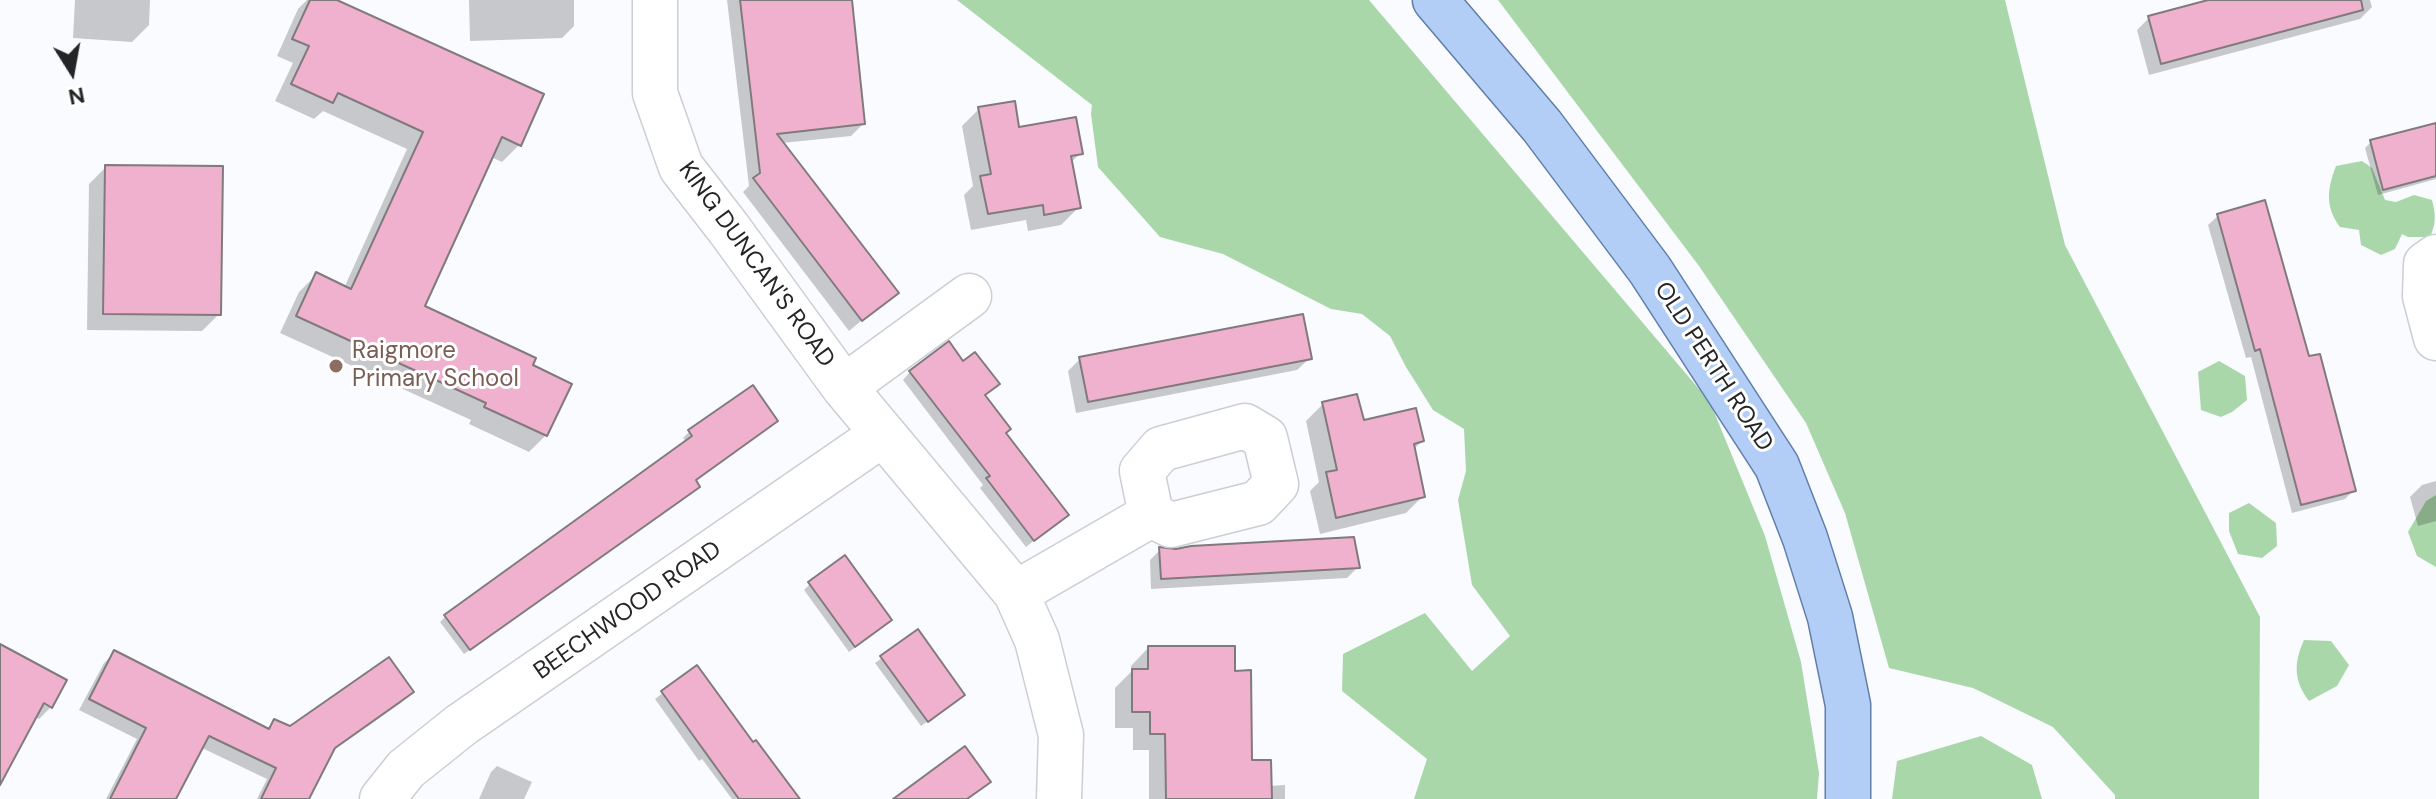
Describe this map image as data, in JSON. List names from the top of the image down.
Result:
{
  "streets": {
    "main road": ["OLD PERTH ROAD"],
    "street": ["KING DUNCAN'S ROAD", "BEECHWOOD ROAD"]
  },
  "crossings": [
    ["KING DUNCAN'S ROAD", "BEECHWOOD ROAD"]
  ],
  "places": ["Raigmore Primary School"],
  "north": "bottom"
}
